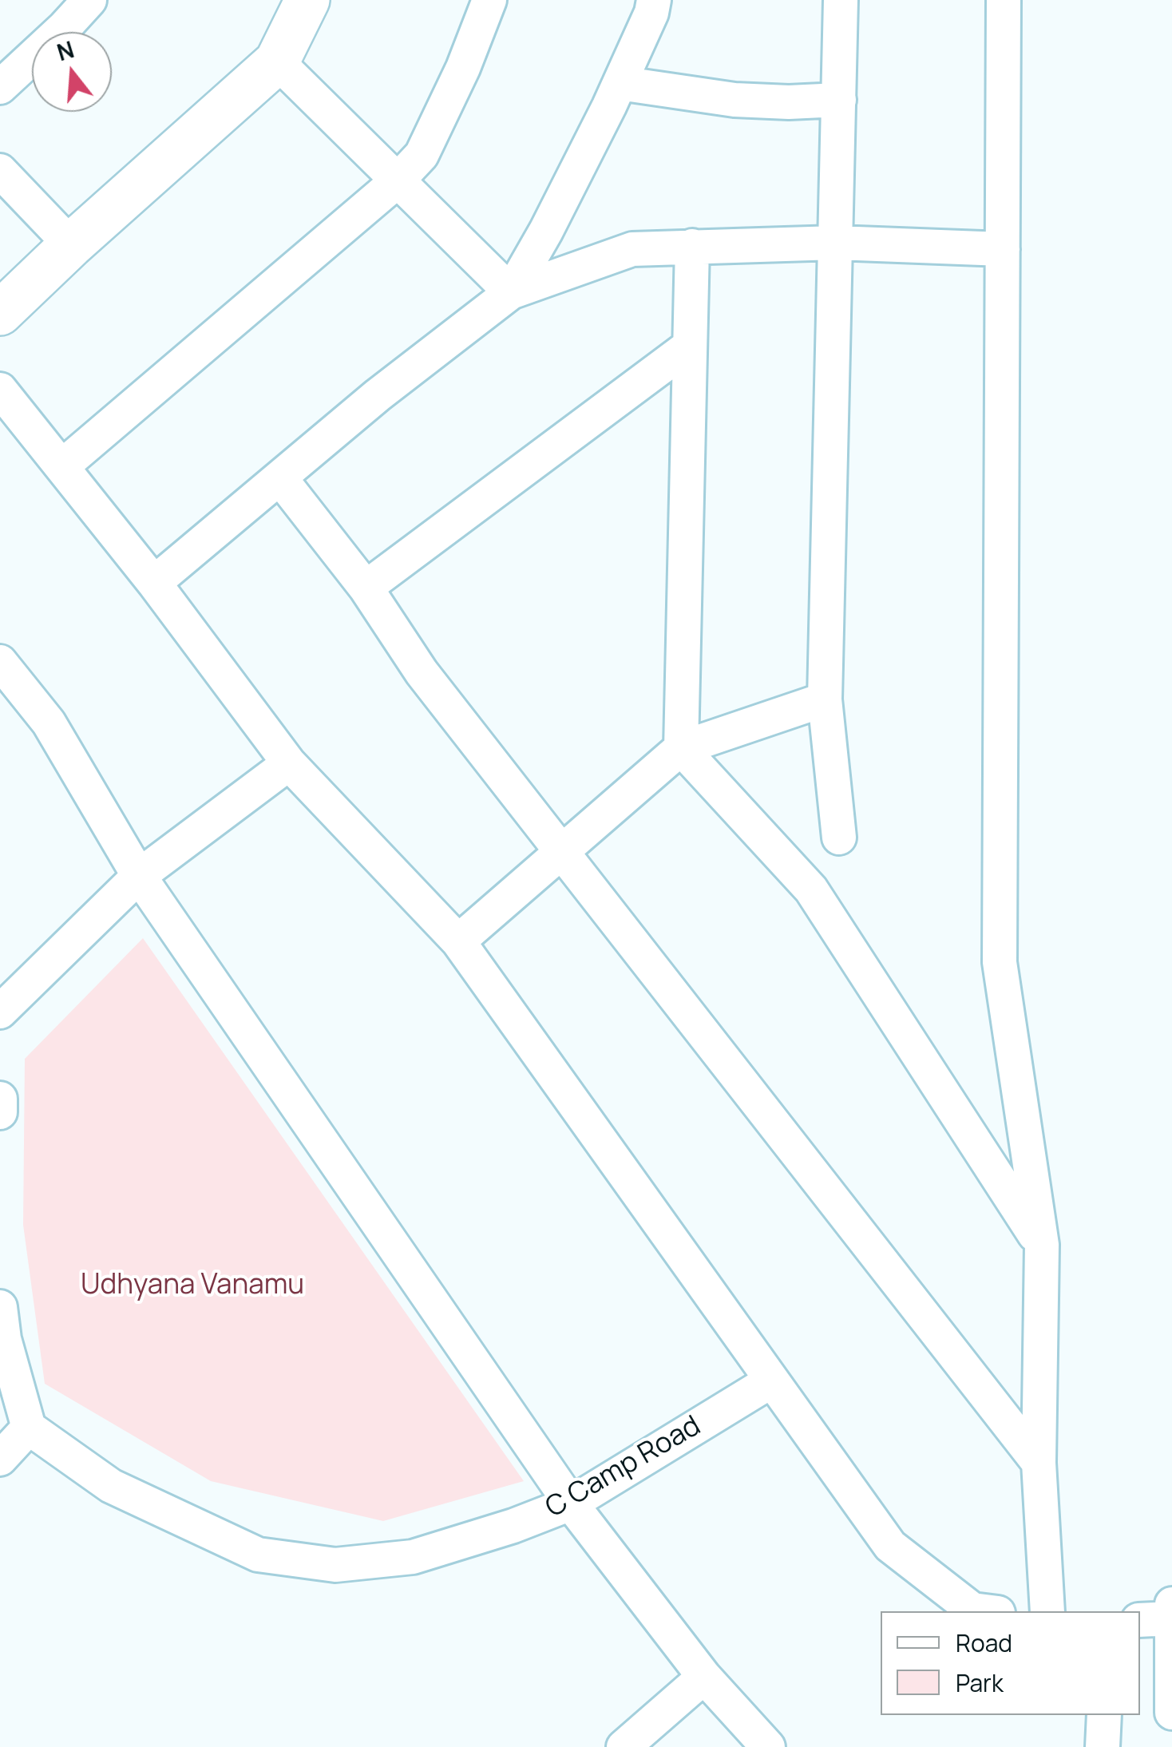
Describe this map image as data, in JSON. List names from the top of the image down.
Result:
{
  "streets": {
    "street": ["C Camp Road"]
  },
  "parks": ["Udhyana Vanamu"],
  "legend": ["Road", "Park"],
  "north": "top"
}
